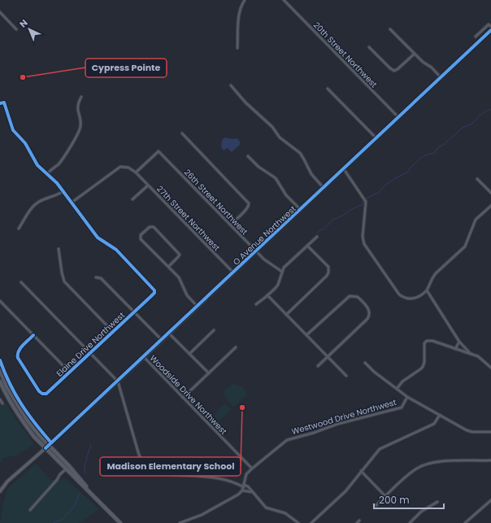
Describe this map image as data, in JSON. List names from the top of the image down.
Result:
{
  "streets": {
    "street": [
      "20th Street Northwest",
      "26th Street Northwest",
      "27th Street Northwest",
      "O Avenue Northwest",
      "Elaine Drive Northwest",
      "Woodside Drive Northwest",
      "Westwood Drive Northwest"
    ]
  },
  "crossings": [
    ["20th Street Northwest", "O Avenue Northwest"],
    ["26th Street Northwest", "27th Street Northwest"],
    ["26th Street Northwest", "O Avenue Northwest"],
    ["27th Street Northwest", "O Avenue Northwest"],
    ["O Avenue Northwest", "Woodside Drive Northwest"],
    ["Woodside Drive Northwest", "Westwood Drive Northwest"]
  ],
  "places": ["Cypress Pointe", "Madison Elementary School"],
  "scale_bar": "200 m",
  "north": "top left"
}
